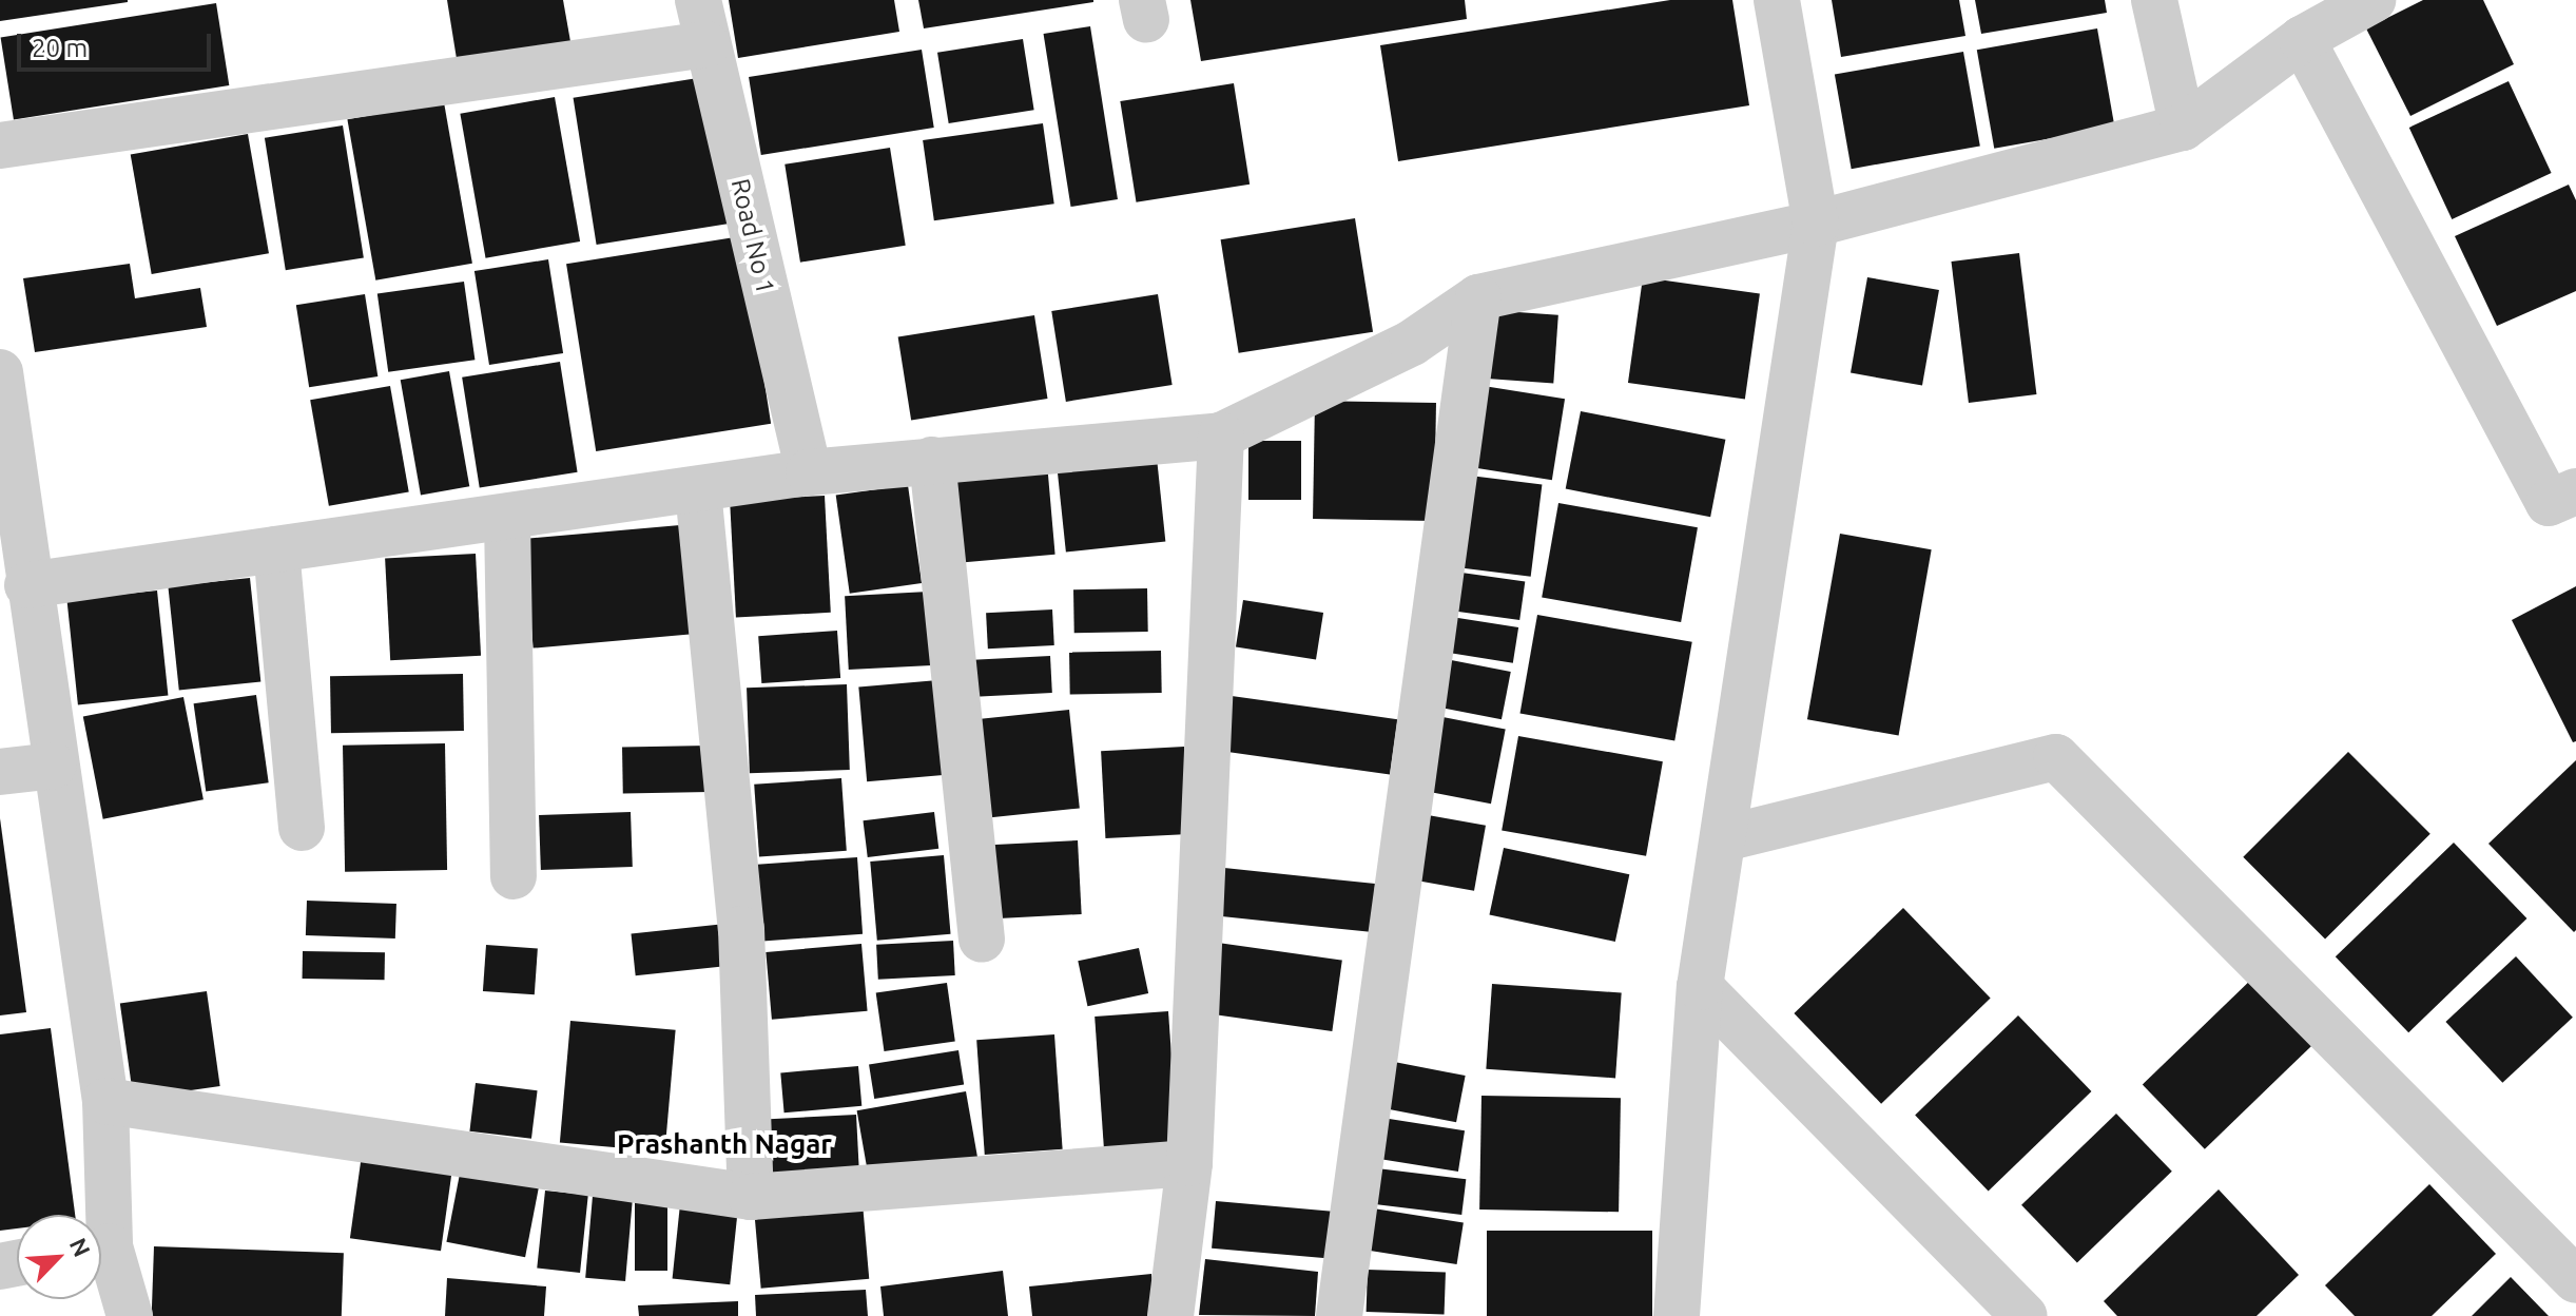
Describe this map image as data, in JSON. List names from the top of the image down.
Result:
{
  "streets": {
    "street": ["Road No 1"]
  },
  "districts": ["Prashanth Nagar"],
  "scale_bar": "20 m",
  "north": "top right"
}
